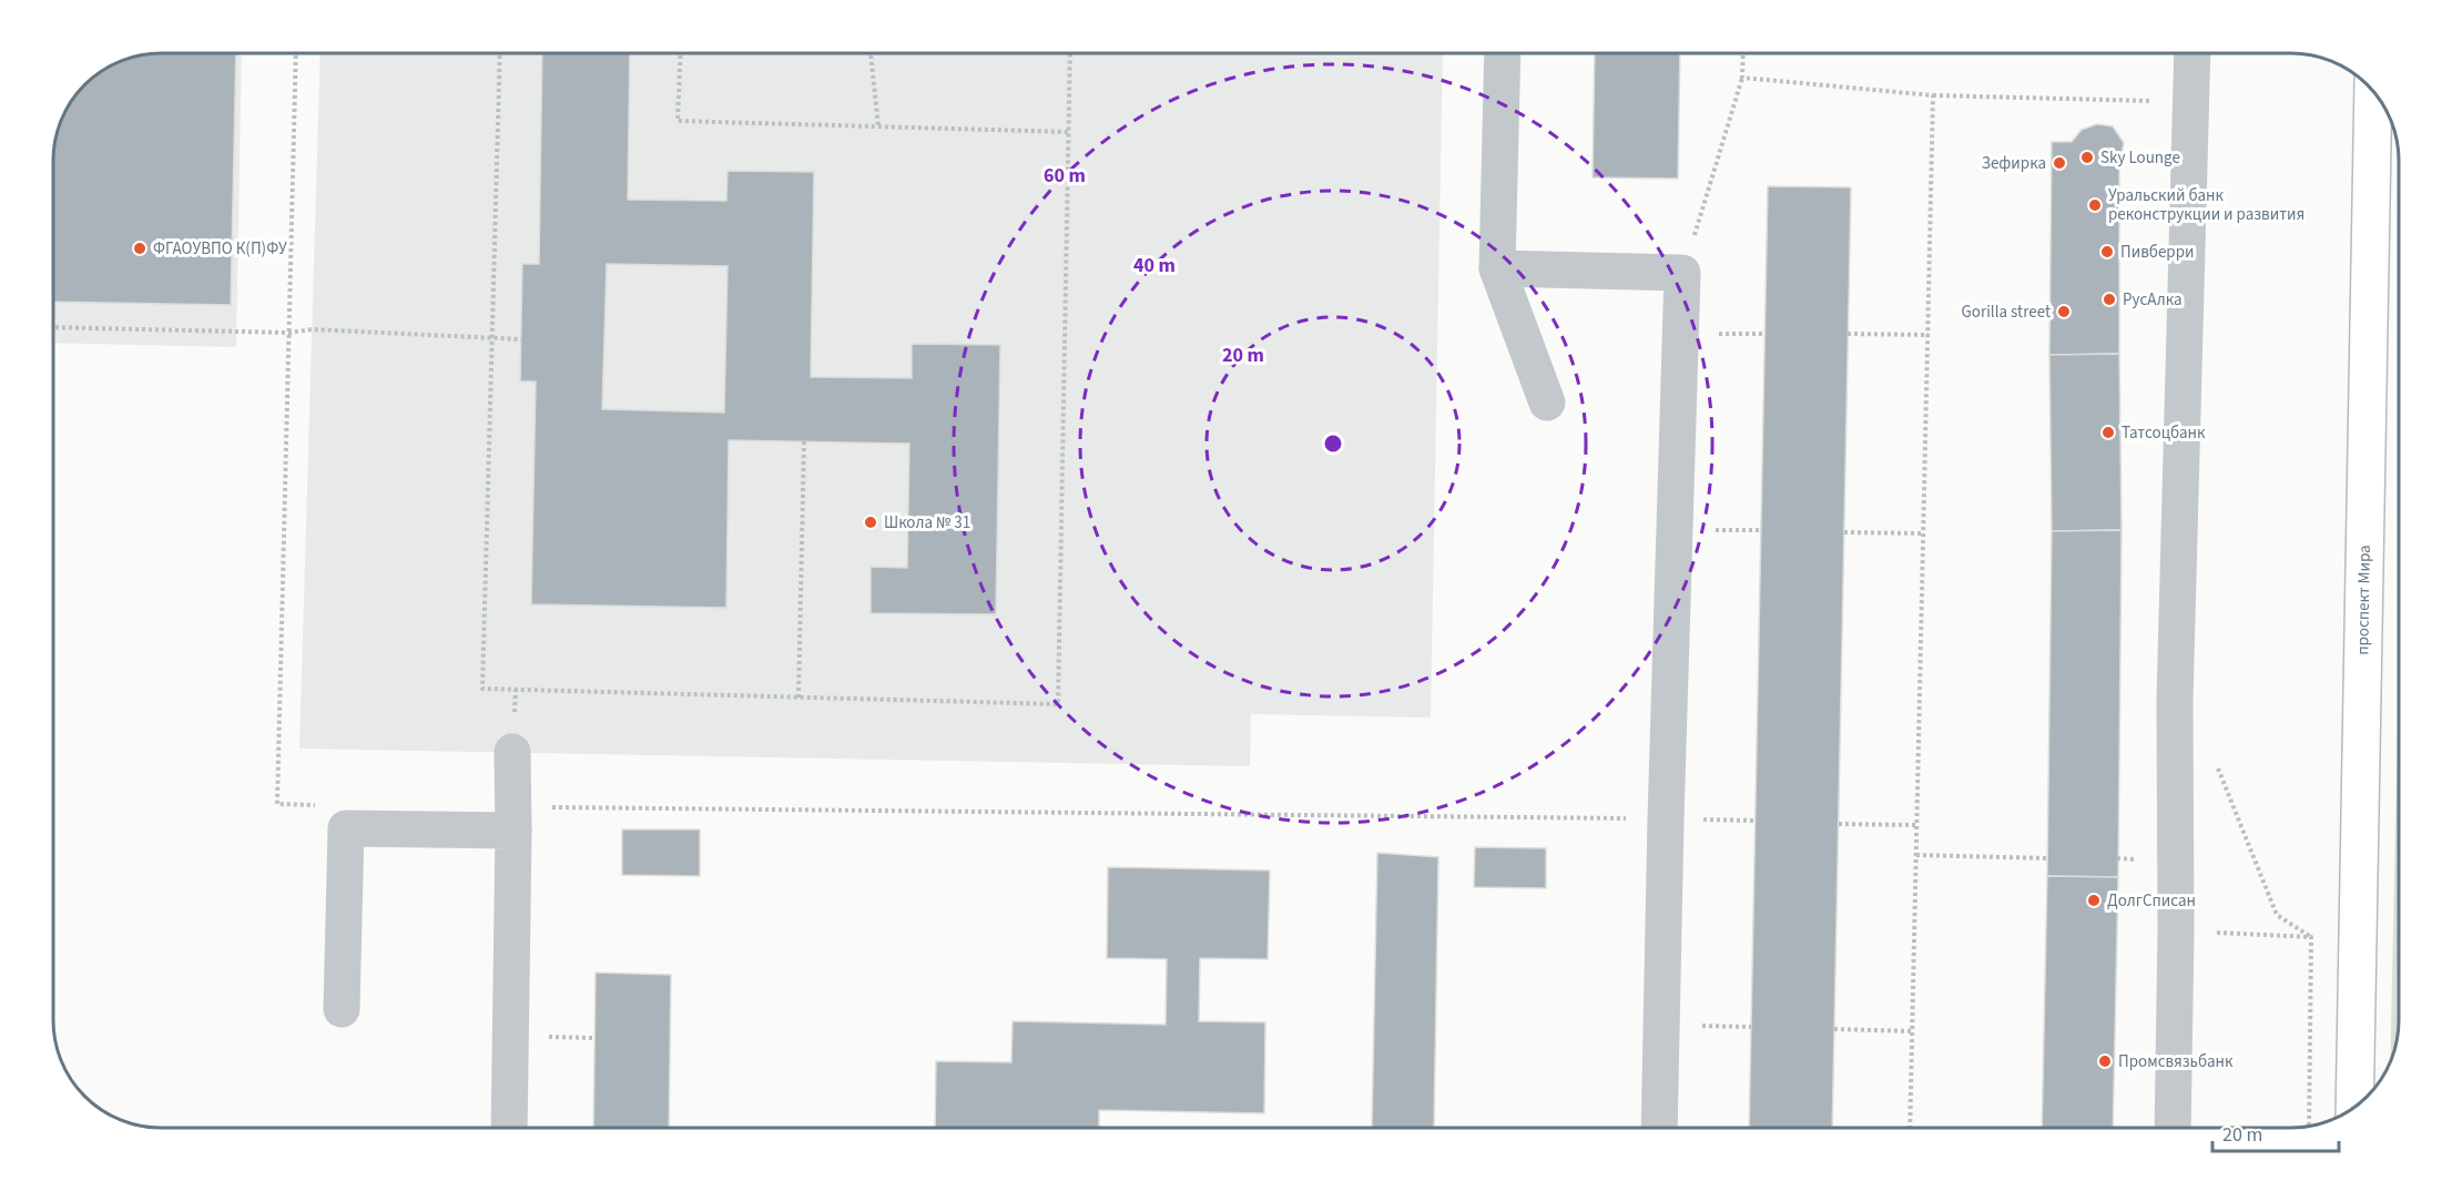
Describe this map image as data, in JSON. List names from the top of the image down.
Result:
{
  "streets": {
    "main road": ["проспект Мира"]
  },
  "places": [
    "Sky Lounge",
    "Зефирка",
    "Уральский банк реконструкции и развития",
    "ФГАОУВПО К(П)ФУ",
    "Пивберри",
    "РусАлка",
    "Gorilla street",
    "Татсоцбанк",
    "Школа № 31",
    "ДолгСписан",
    "Промсвязьбанк"
  ],
  "scale_bar": "20 m",
  "rings": ["60 m", "40 m", "20 m"]
}
